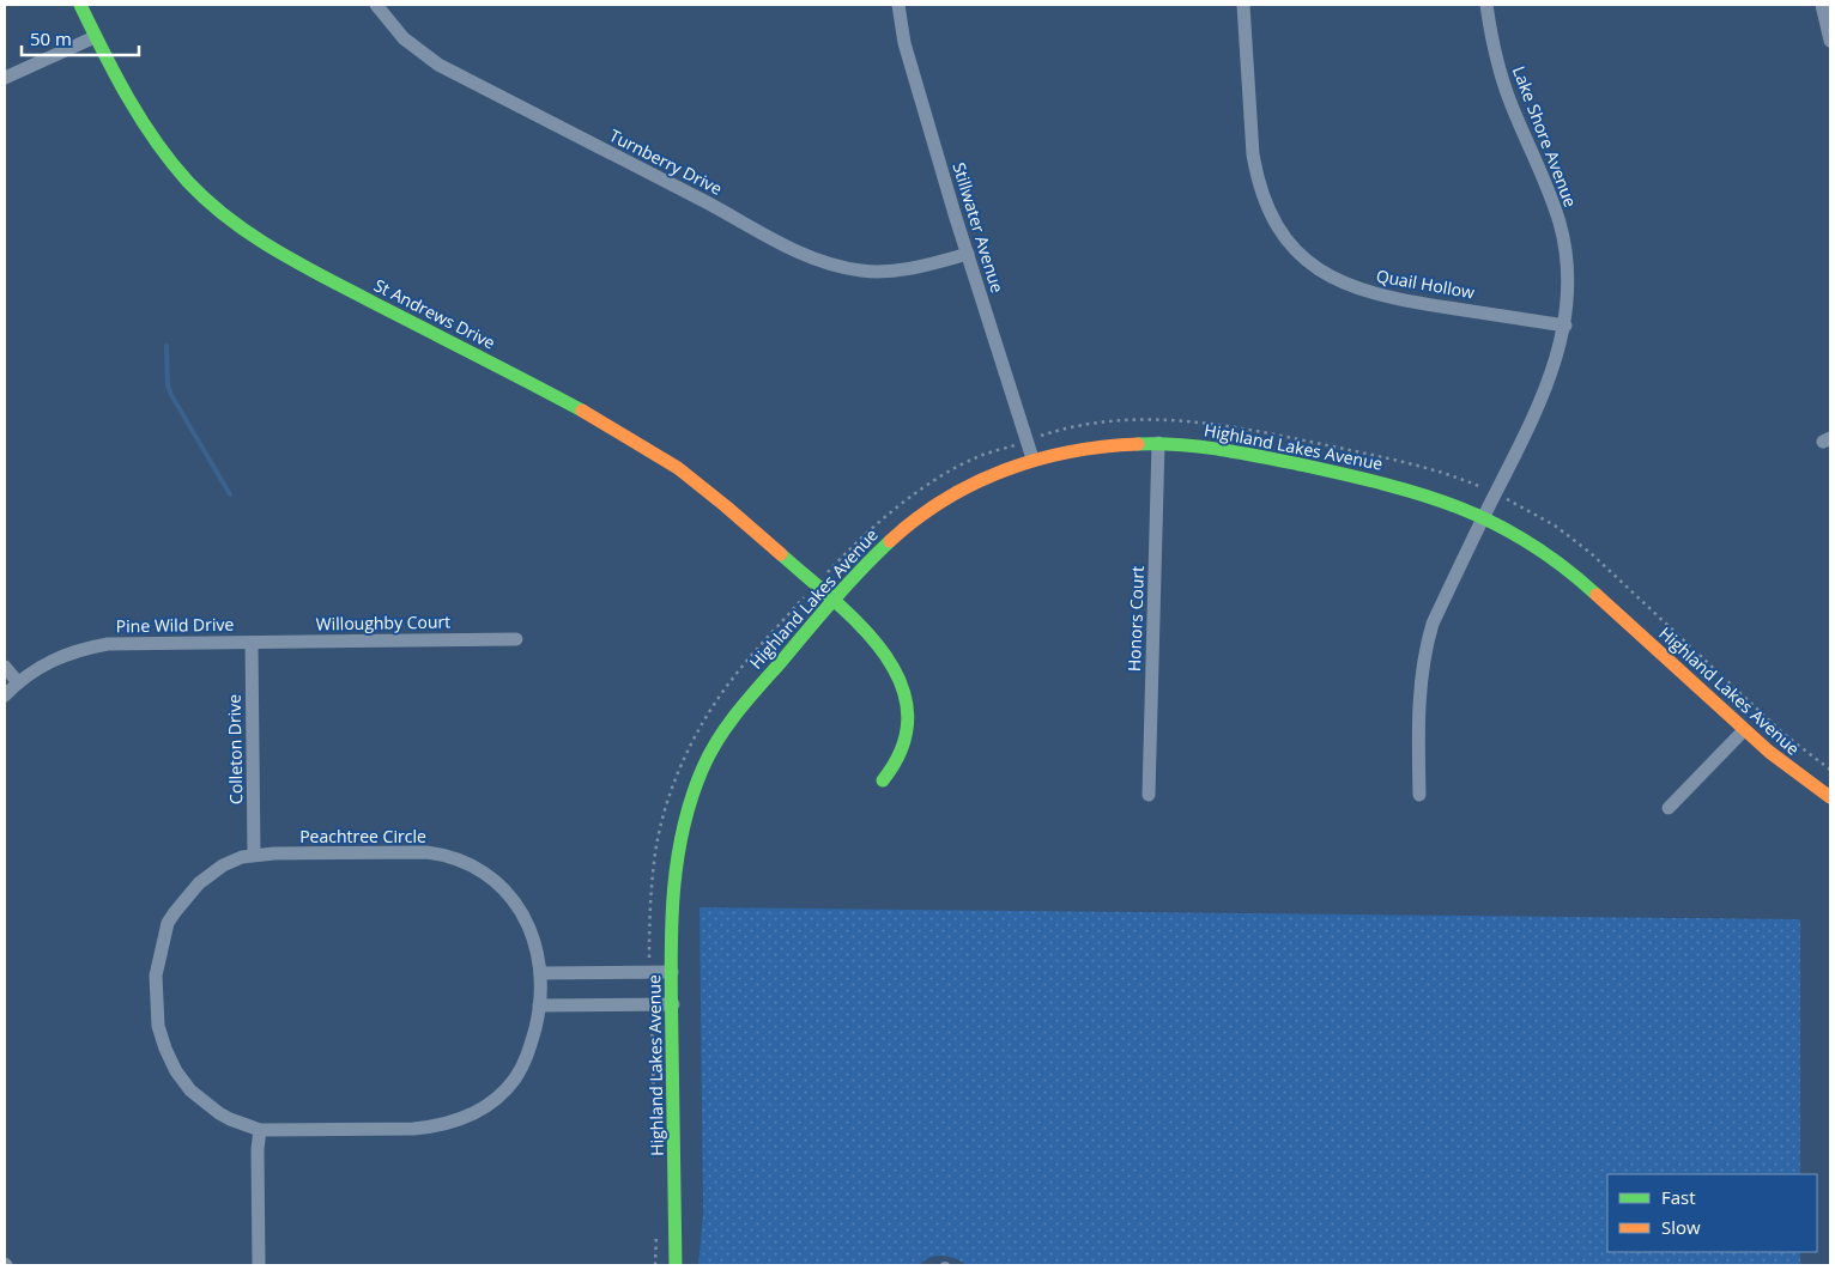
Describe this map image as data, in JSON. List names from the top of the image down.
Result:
{
  "streets": {
    "street": [
      "Lake Shore Avenue",
      "Turnberry Drive",
      "Stillwater Avenue",
      "Quail Hollow",
      "St Andrews Drive",
      "Highland Lakes Avenue",
      "Honors Court",
      "Willoughby Court",
      "Pine Wild Drive",
      "Colleton Drive",
      "Peachtree Circle"
    ]
  },
  "crossings": [
    ["Lake Shore Avenue", "Quail Hollow"],
    ["Lake Shore Avenue", "Highland Lakes Avenue"],
    ["Turnberry Drive", "Stillwater Avenue"],
    ["Stillwater Avenue", "Highland Lakes Avenue"],
    ["St Andrews Drive", "Highland Lakes Avenue"],
    ["Highland Lakes Avenue", "Honors Court"],
    ["Willoughby Court", "Pine Wild Drive"],
    ["Willoughby Court", "Colleton Drive"],
    ["Pine Wild Drive", "Colleton Drive"],
    ["Colleton Drive", "Peachtree Circle"]
  ],
  "legend": ["Fast", "Slow"],
  "scale_bar": "50 m"
}
